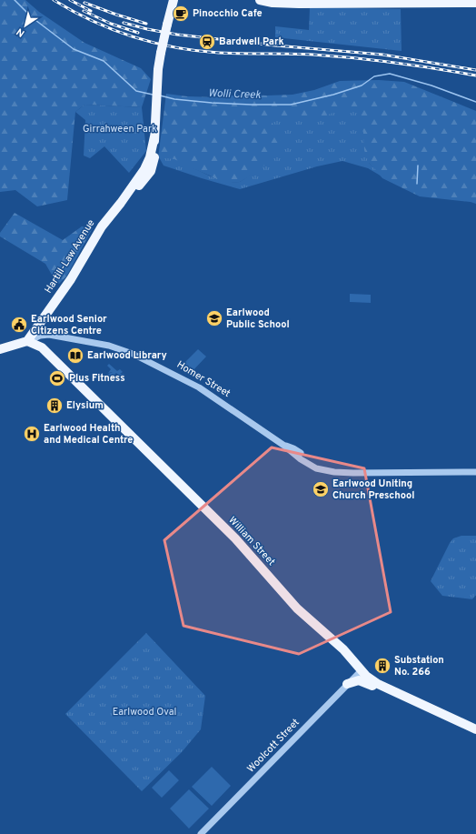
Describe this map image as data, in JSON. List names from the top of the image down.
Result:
{
  "streets": {
    "main road": ["Hartill-Law Avenue", "Homer Street", "William Street"],
    "street": ["Woolcott Street"]
  },
  "crossings": [
    ["Hartill-Law Avenue", "Homer Street"],
    ["Hartill-Law Avenue", "William Street"],
    ["Homer Street", "William Street"],
    ["William Street", "Woolcott Street"]
  ],
  "water": ["Wolli Creek"],
  "parks": ["Girrahween Park", "Earlwood Oval"],
  "places": {
    "cafe": ["Pinocchio Cafe"],
    "station": ["Bardwell Park"],
    "school or university": ["Earlwood Public School", "Earlwood Uniting Church Preschool"],
    "public building": ["Earlwood Senior Citizens Centre"],
    "library": ["Earlwood Library"],
    "sports": ["Plus Fitness"],
    "building": ["Elysium", "Substation No. 266"],
    "hospital": ["Earlwood Health and Medical Centre"]
  },
  "north": "bottom left"
}
